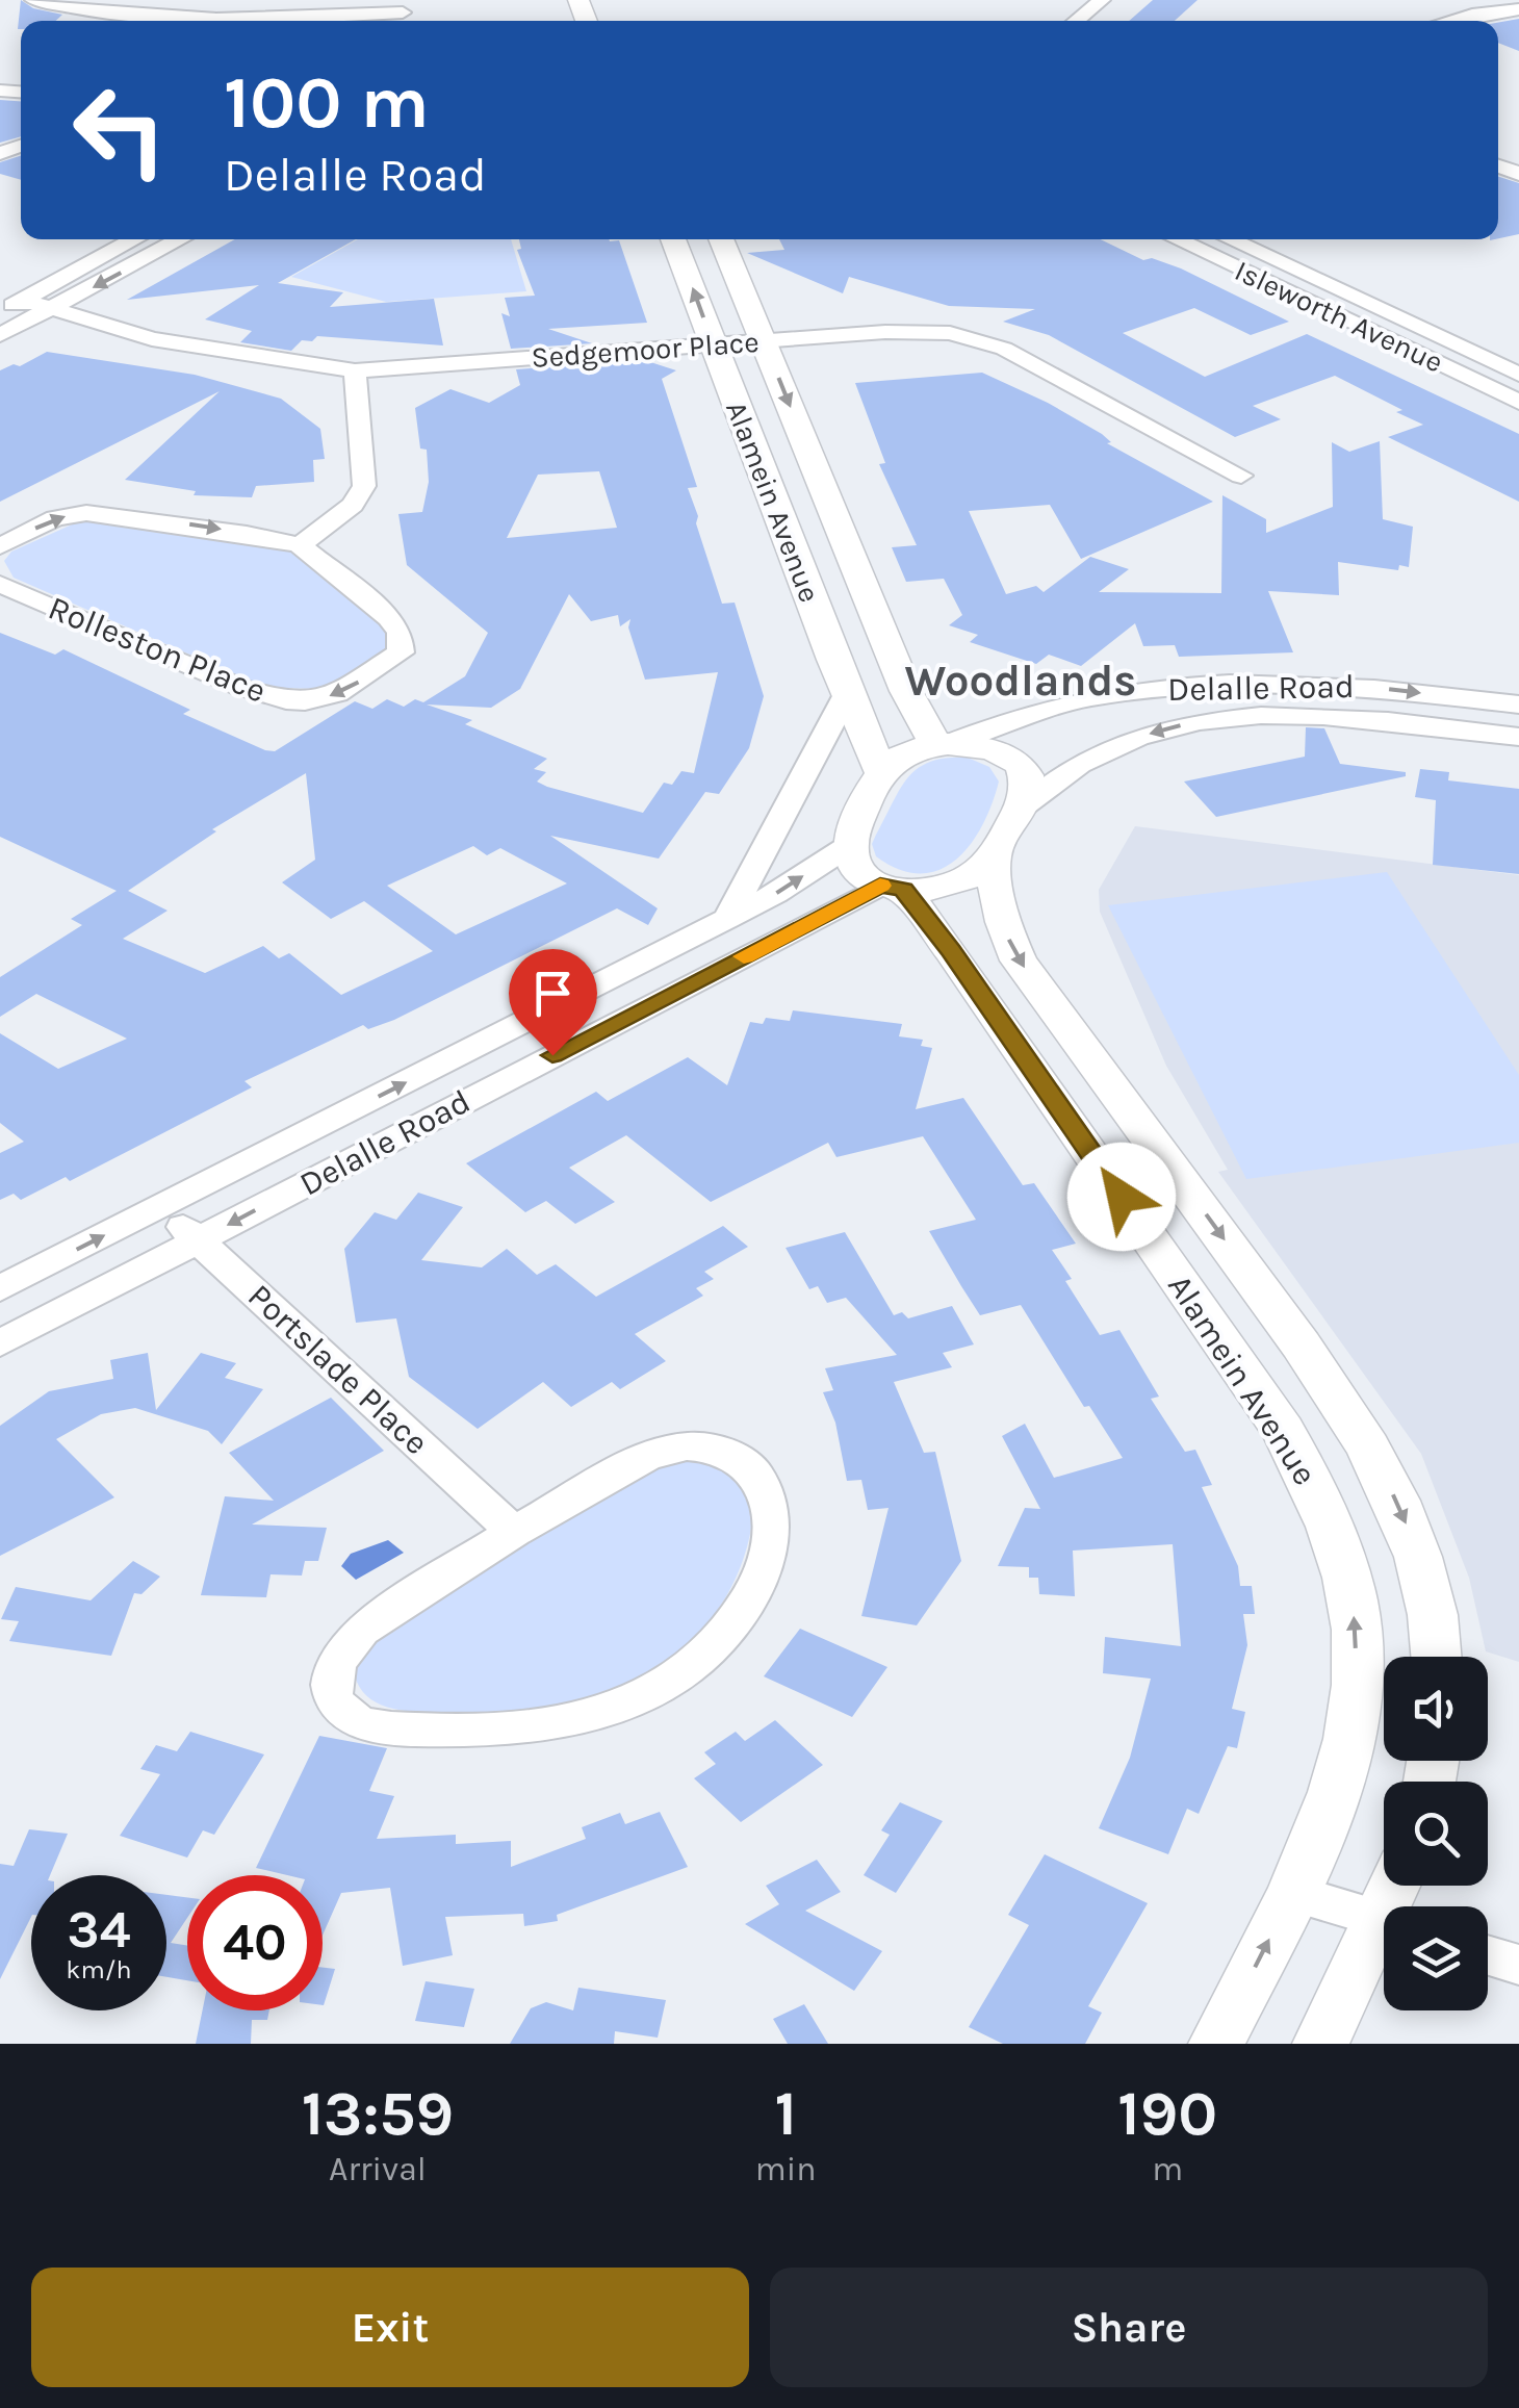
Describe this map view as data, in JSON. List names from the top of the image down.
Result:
{
  "streets": {
    "street": [
      "Isleworth Avenue",
      "Sedgemoor Place",
      "Alamein Avenue",
      "Rolleston Place",
      "Delalle Road",
      "Portslade Place"
    ]
  },
  "crossings": [
    ["Sedgemoor Place", "Alamein Avenue"],
    ["Alamein Avenue", "Delalle Road"],
    ["Delalle Road", "Portslade Place"]
  ],
  "districts": ["Woodlands"],
  "page": {
    "turn": ["100 m", "Delalle Road"],
    "speed": "34 km/h",
    "limit": "40",
    "eta": [
      "13:59",
      "Arrival",
      "1",
      "min",
      "190",
      "m"
    ],
    "buttons": ["Exit", "Share"]
  }
}
